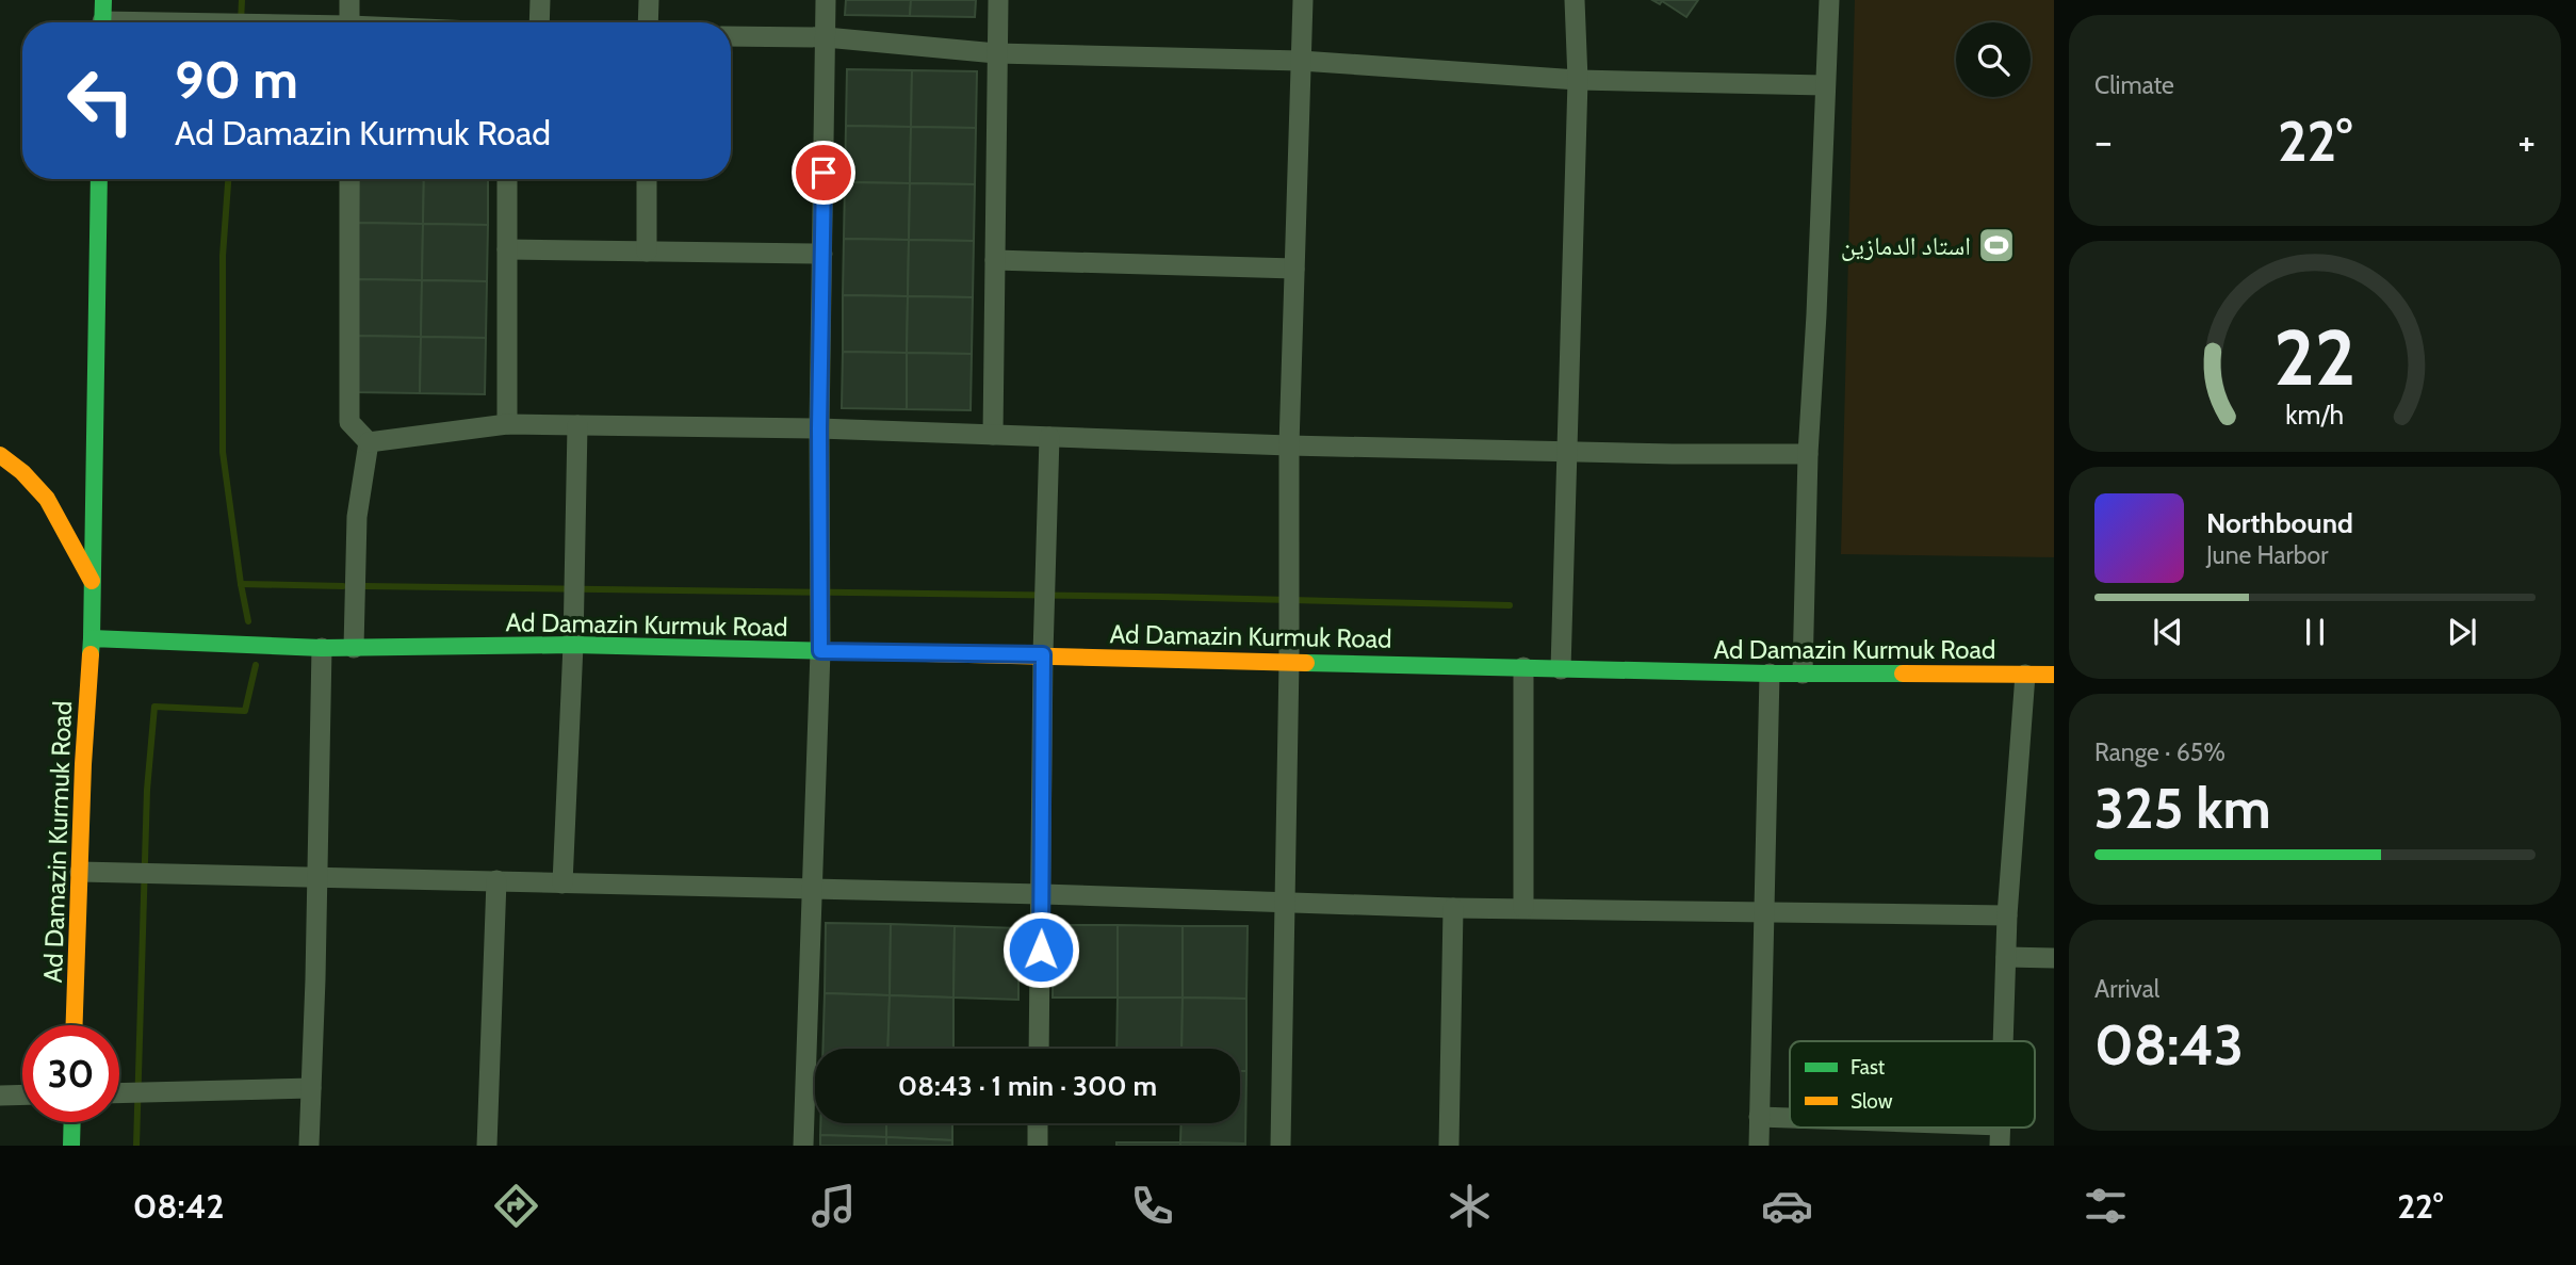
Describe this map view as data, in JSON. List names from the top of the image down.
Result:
{
  "streets": {
    "main road": ["Ad Damazin Kurmuk Road"]
  },
  "places": {
    "sports": ["استاد الدمازين"]
  },
  "legend": ["Fast", "Slow"],
  "page": {
    "tile": [
      "Climate",
      ["Range · 65%", "325 km"],
      ["Arrival", "08:43"]
    ],
    "turn": ["90 m", "Ad Damazin Kurmuk Road"],
    "heat": ["−", "22°", "+"],
    "song": ["Northbound", "June Harbor"],
    "limit": "30",
    "trip": "08:43 · 1 min · 300 m",
    "tabs": ["08:42", "22°"],
    "gauge": ["22", "km/h"]
  }
}
